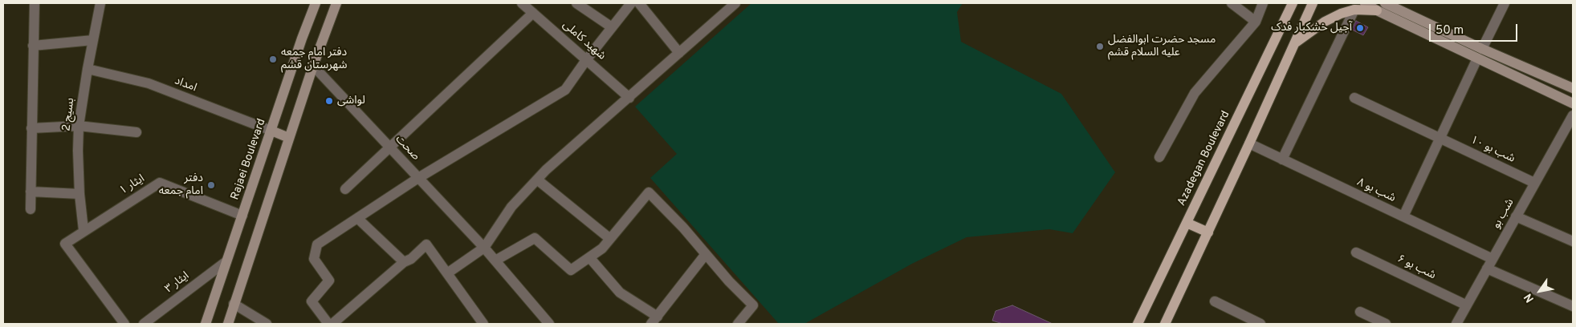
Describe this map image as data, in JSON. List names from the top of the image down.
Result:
{
  "streets": {
    "main road": ["Azadegan Boulevard", "Rajaei Boulevard"],
    "street": [
      "شهید کاملی",
      "امداد",
      "بسیج 2",
      "صحت",
      "شب بو ۱۰",
      "ایثار ۱",
      "شب بو ۸",
      "شب بو",
      "شب بو ۶",
      "ایثار ۳"
    ]
  },
  "crossings": [
    ["امداد", "بسیج 2"],
    ["امداد", "Rajaei Boulevard"],
    ["بسیج 2", "ایثار ۱"],
    ["شب بو ۱۰", "شب بو"],
    ["Rajaei Boulevard", "ایثار ۱"],
    ["Rajaei Boulevard", "ایثار ۳"],
    ["شب بو ۸", "شب بو"],
    ["شب بو", "شب بو ۶"]
  ],
  "places": [
    "آجیل خشکبار فدک",
    "مسجد حضرت ابوالفضل علیه السلام قشم",
    "دفتر امام جمعه شهرستان قشم",
    "لواشی",
    "دفتر امام جمعه"
  ],
  "scale_bar": "50 m",
  "north": "bottom left"
}
